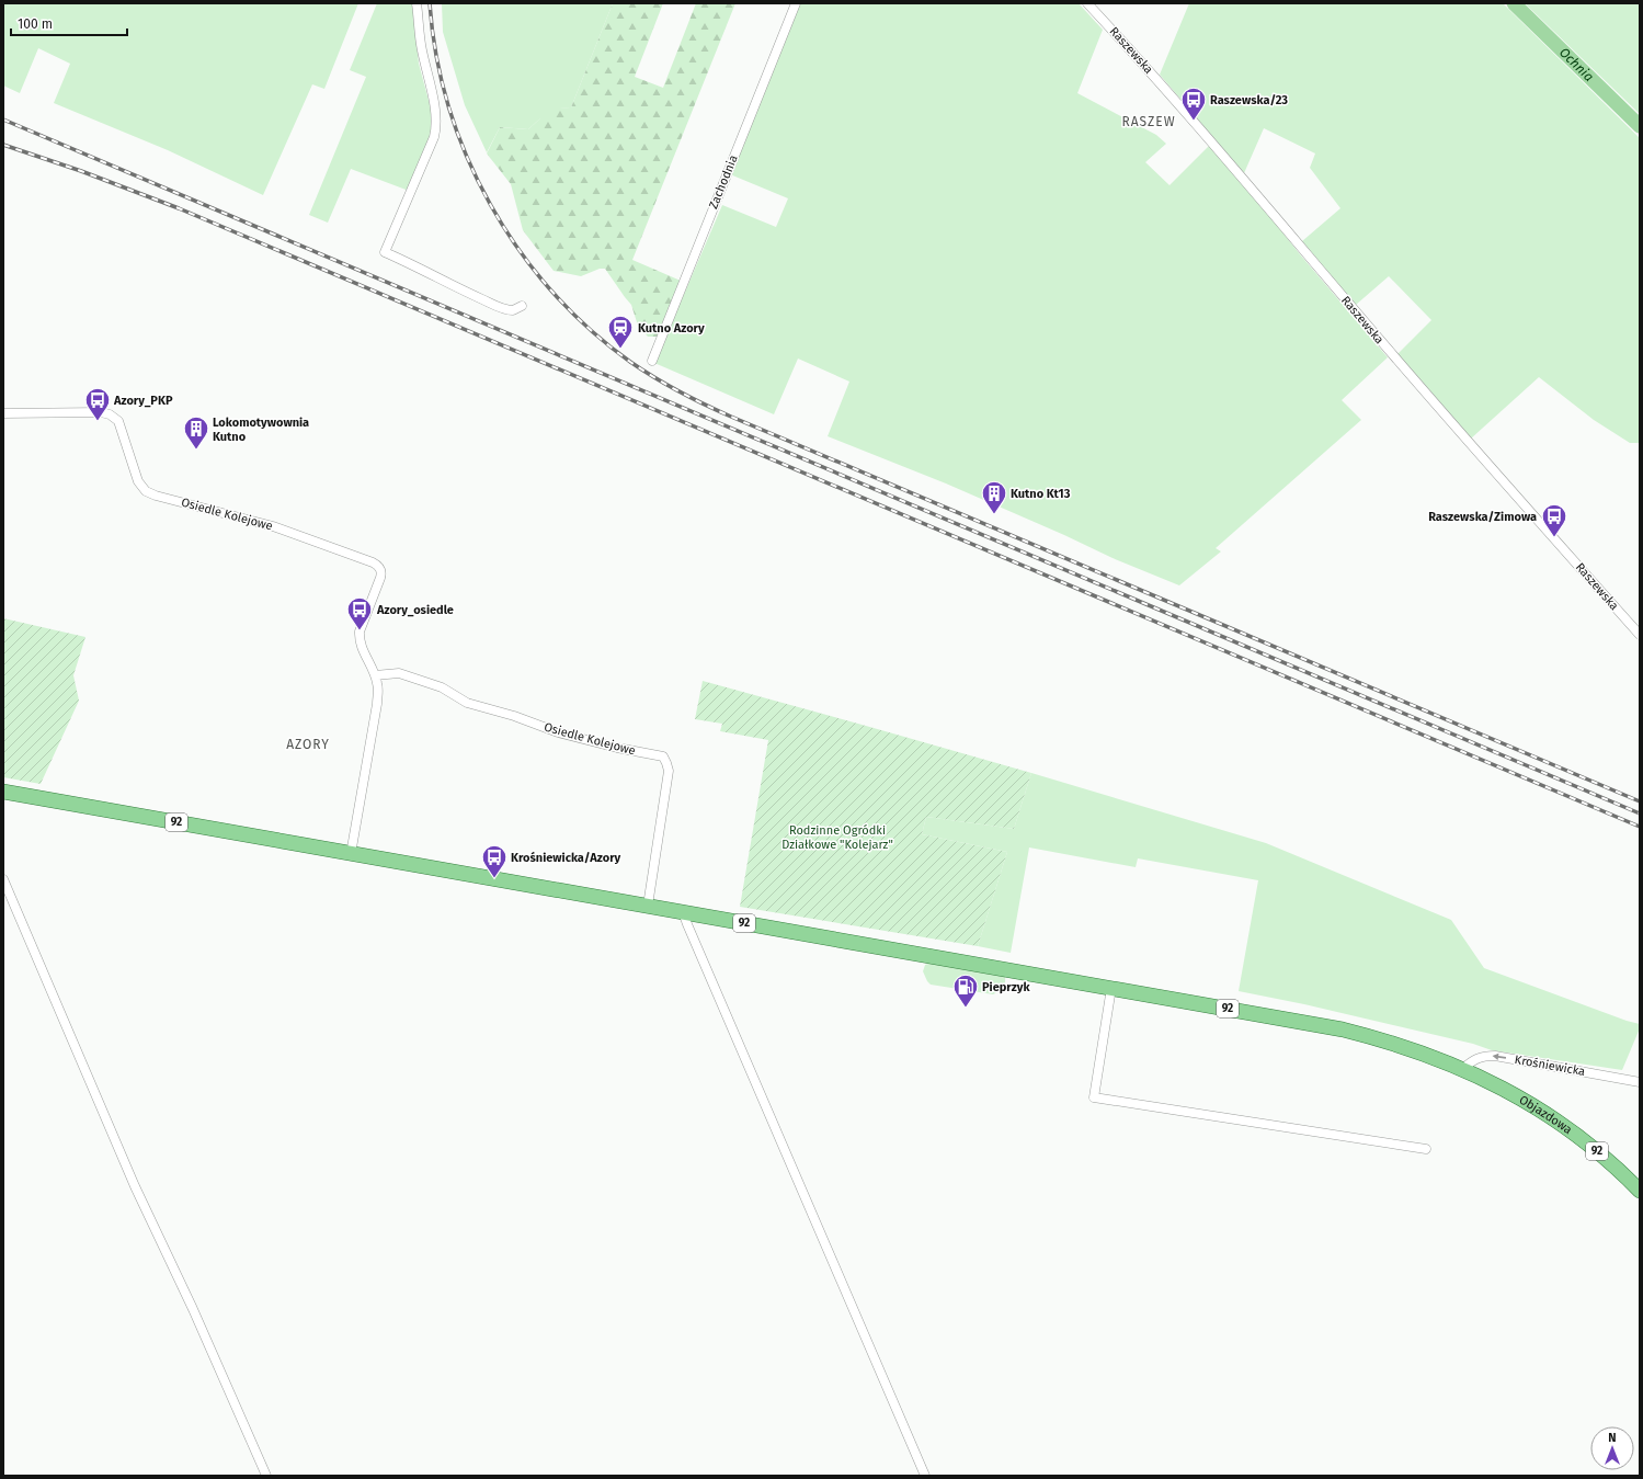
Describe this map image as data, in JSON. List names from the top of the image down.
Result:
{
  "streets": {
    "main road": ["92", "Objazdowa"],
    "street": [
      "Raszewska",
      "Zachodnia",
      "Osiedle Kolejowe",
      "Krośniewicka"
    ]
  },
  "crossings": [
    ["Osiedle Kolejowe", "92"],
    ["92", "Krośniewicka"],
    ["92", "Objazdowa"],
    ["Krośniewicka", "Objazdowa"]
  ],
  "one_way": ["Krośniewicka"],
  "districts": ["RASZEW", "AZORY"],
  "water": ["Ochnia"],
  "parks": ["Rodzinne Ogródki Działkowe \"Kolejarz\""],
  "places": {
    "bus stop": [
      "Raszewska/23",
      "Azory_PKP",
      "Raszewska/Zimowa",
      "Azory_osiedle",
      "Krośniewicka/Azory"
    ],
    "station": ["Kutno Azory"],
    "building": ["Lokomotywownia Kutno", "Kutno Kt13"],
    "fuel station": ["Pieprzyk"]
  },
  "scale_bar": "100 m",
  "north": "top"
}
